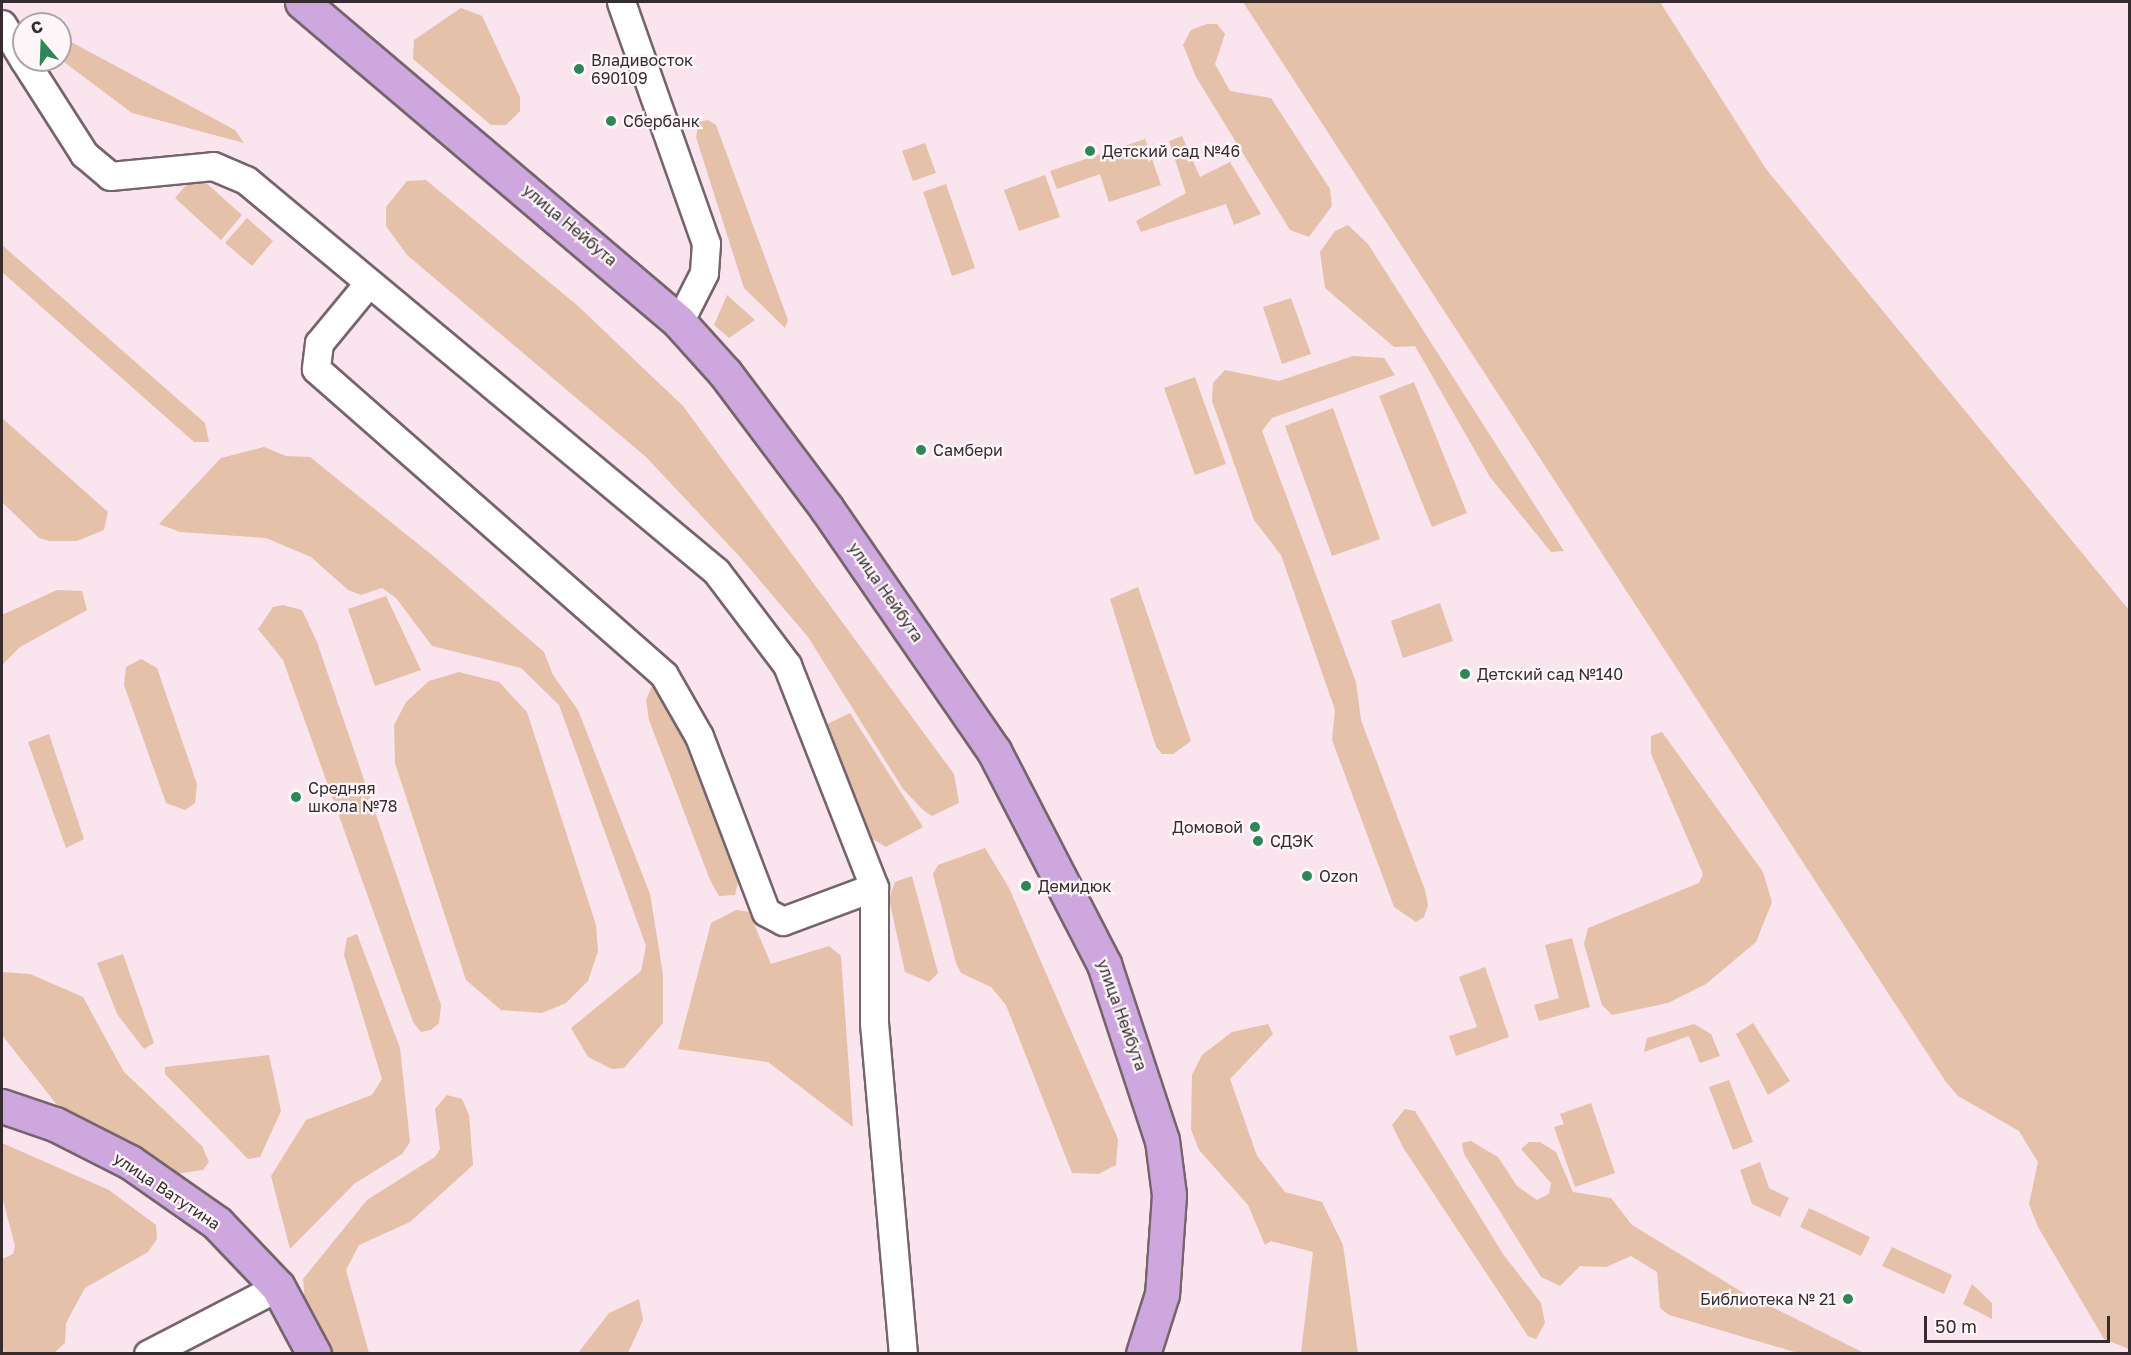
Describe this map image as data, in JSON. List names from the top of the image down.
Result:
{
  "streets": {
    "main road": ["улица Нейбута", "улица Ватутина"]
  },
  "places": [
    "Владивосток 690109",
    "Сбербанк",
    "Детский сад №46",
    "Самбери",
    "Детский сад №140",
    "Средняя школа №78",
    "Домовой",
    "СДЭК",
    "Ozon",
    "Демидюк",
    "Библиотека № 21"
  ],
  "scale_bar": "50 m",
  "north": "top"
}
